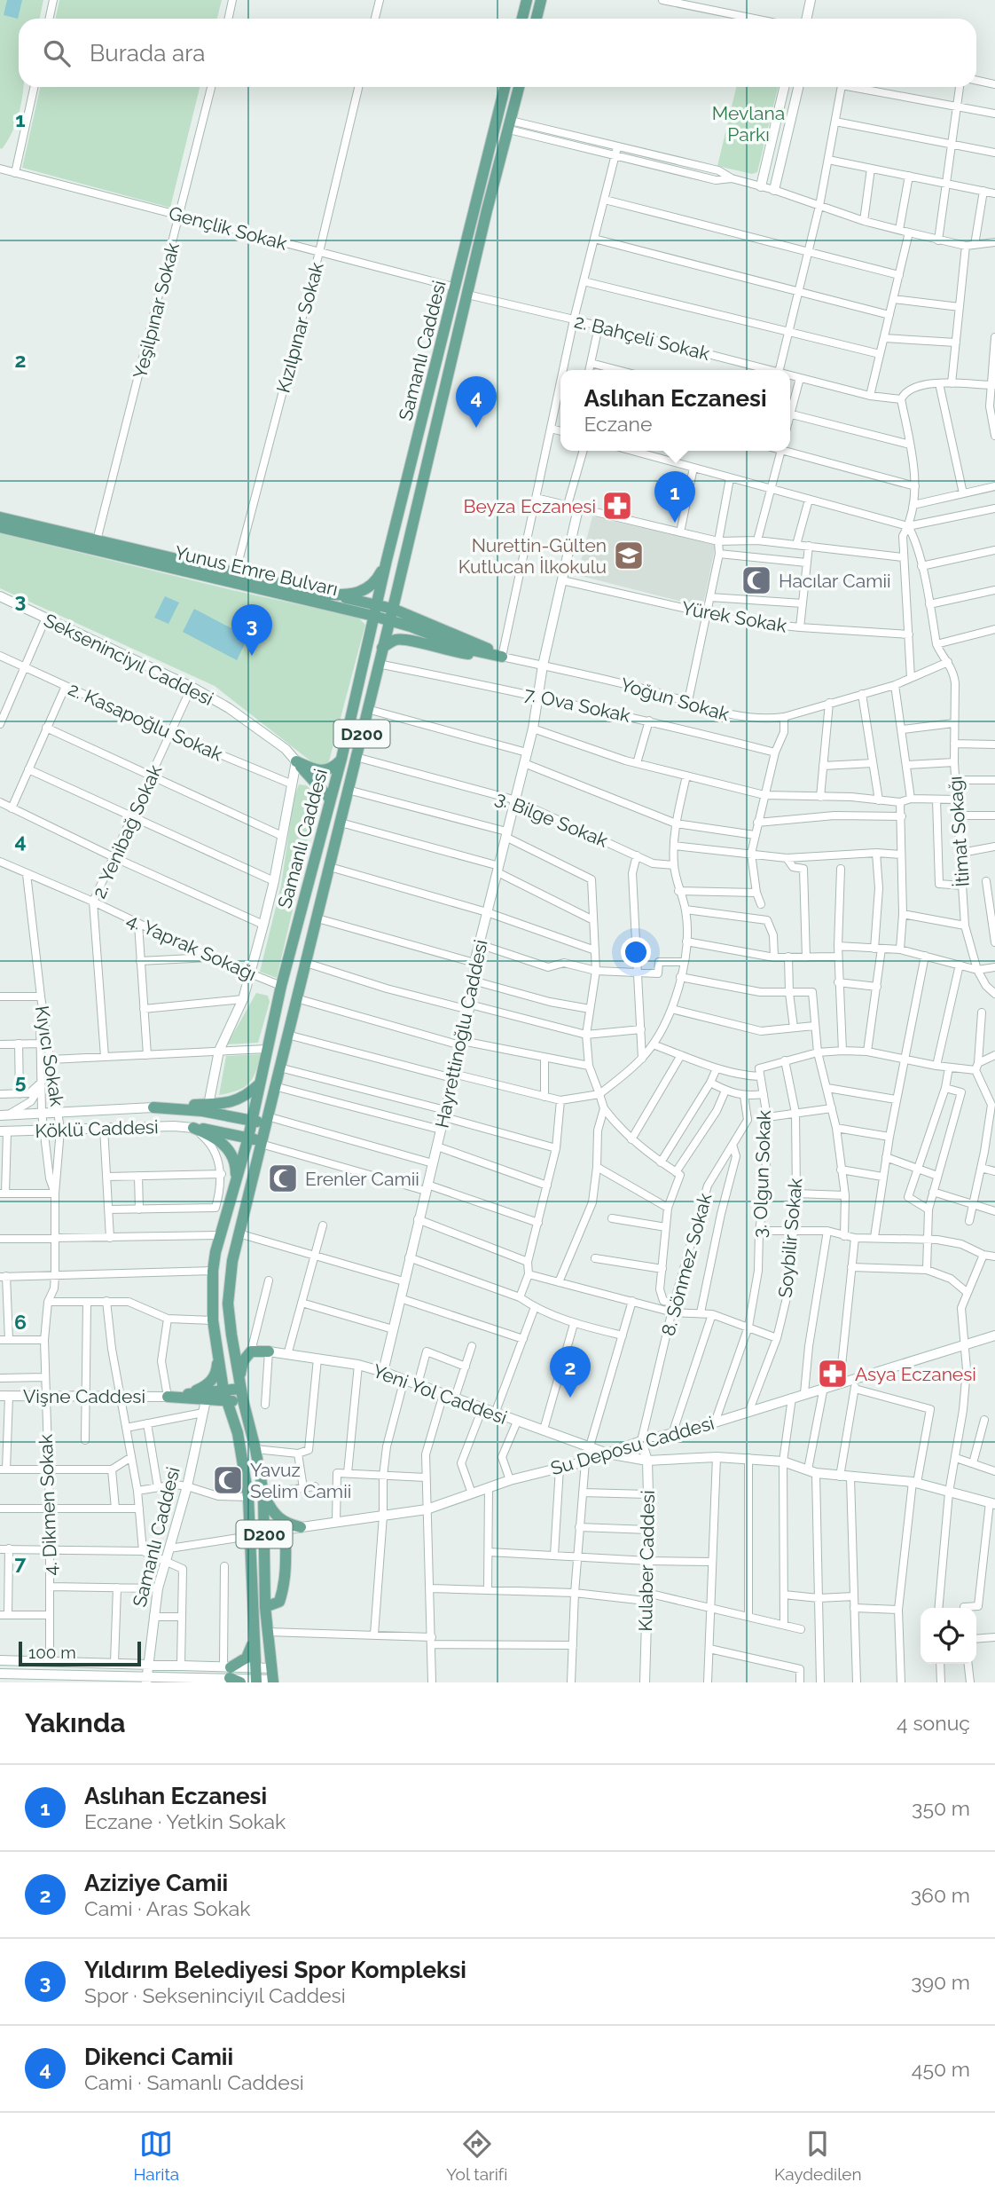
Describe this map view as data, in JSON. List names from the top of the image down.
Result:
{
  "streets": {
    "main road": [
      "Samanlı Caddesi",
      "Yunus Emre Bulvarı",
      "Sekseninciyıl Caddesi",
      "D200",
      "Hayrettinoğlu Caddesi",
      "Köklü Caddesi",
      "Yeni Yol Caddesi",
      "Vişne Caddesi",
      "Su Deposu Caddesi",
      "Kulaber Caddesi"
    ],
    "street": [
      "Gençlik Sokak",
      "Yeşilpınar Sokak",
      "Kızılpınar Sokak",
      "2. Bahçeli Sokak",
      "Yürek Sokak",
      "Yoğun Sokak",
      "7. Ova Sokak",
      "2. Kasapoğlu Sokak",
      "3. Bilge Sokak",
      "2. Yenibağ Sokak",
      "İtimat Sokağı",
      "4. Yaprak Sokağı",
      "Kıyıcı Sokak",
      "3. Olgun Sokak",
      "Soybilir Sokak",
      "8. Sönmez Sokak",
      "4. Dikmen Sokak"
    ]
  },
  "crossings": [
    ["Gençlik Sokak", "Yeşilpınar Sokak"],
    ["Gençlik Sokak", "Kızılpınar Sokak"],
    ["Gençlik Sokak", "Samanlı Caddesi"],
    ["Yeşilpınar Sokak", "Yunus Emre Bulvarı"],
    ["Kızılpınar Sokak", "Yunus Emre Bulvarı"],
    ["2. Bahçeli Sokak", "Samanlı Caddesi"],
    ["Samanlı Caddesi", "Yunus Emre Bulvarı"],
    ["Samanlı Caddesi", "7. Ova Sokak"],
    ["Samanlı Caddesi", "D200"],
    ["Samanlı Caddesi", "3. Bilge Sokak"],
    ["Samanlı Caddesi", "4. Yaprak Sokağı"],
    ["Yunus Emre Bulvarı", "Yoğun Sokak"],
    ["Sekseninciyıl Caddesi", "2. Yenibağ Sokak"],
    ["Yoğun Sokak", "İtimat Sokağı"],
    ["Yoğun Sokak", "Hayrettinoğlu Caddesi"],
    ["7. Ova Sokak", "Hayrettinoğlu Caddesi"],
    ["2. Kasapoğlu Sokak", "2. Yenibağ Sokak"],
    ["D200", "Su Deposu Caddesi"],
    ["3. Bilge Sokak", "Hayrettinoğlu Caddesi"],
    ["2. Yenibağ Sokak", "4. Yaprak Sokağı"],
    ["4. Yaprak Sokağı", "Kıyıcı Sokak"],
    ["Hayrettinoğlu Caddesi", "Yeni Yol Caddesi"],
    ["Kıyıcı Sokak", "Köklü Caddesi"],
    ["Kıyıcı Sokak", "4. Dikmen Sokak"],
    ["3. Olgun Sokak", "Su Deposu Caddesi"],
    ["Soybilir Sokak", "Su Deposu Caddesi"],
    ["8. Sönmez Sokak", "Su Deposu Caddesi"],
    ["8. Sönmez Sokak", "Kulaber Caddesi"],
    ["Yeni Yol Caddesi", "Su Deposu Caddesi"],
    ["Yeni Yol Caddesi", "Kulaber Caddesi"],
    ["Vişne Caddesi", "4. Dikmen Sokak"],
    ["Su Deposu Caddesi", "Kulaber Caddesi"]
  ],
  "parks": ["Mevlana Parkı"],
  "places": {
    "pharmacy": ["Beyza Eczanesi", "Asya Eczanesi"],
    "school or university": ["Nurettin-Gülten Kutlucan İlkokulu"],
    "mosque": ["Hacılar Camii", "Erenler Camii", "Yavuz Selim Camii"]
  },
  "scale_bar": "100 m",
  "page": {
    "search": "Burada ara",
    "popup": ["Aslıhan Eczanesi", "Eczane"],
    "pins": [
      "4",
      "1",
      "3",
      "2"
    ],
    "scale": "100 m",
    "heading": ["Yakında", "4 sonuç"],
    "list": [
      {
        "mark": "1",
        "name": "Aslıhan Eczanesi",
        "note": "Eczane · Yetkin Sokak",
        "value": "350 m"
      },
      {
        "mark": "2",
        "name": "Aziziye Camii",
        "note": "Cami · Aras Sokak",
        "value": "360 m"
      },
      {
        "mark": "3",
        "name": "Yıldırım Belediyesi Spor Kompleksi",
        "note": "Spor · Sekseninciyıl Caddesi",
        "value": "390 m"
      },
      {
        "mark": "4",
        "name": "Dikenci Camii",
        "note": "Cami · Samanlı Caddesi",
        "value": "450 m"
      }
    ],
    "nav": ["Harita", "Yol tarifi", "Kaydedilen"]
  },
  "grid": {
    "rows": [
      "1",
      "2",
      "3",
      "4",
      "5",
      "6",
      "7"
    ]
  }
}
